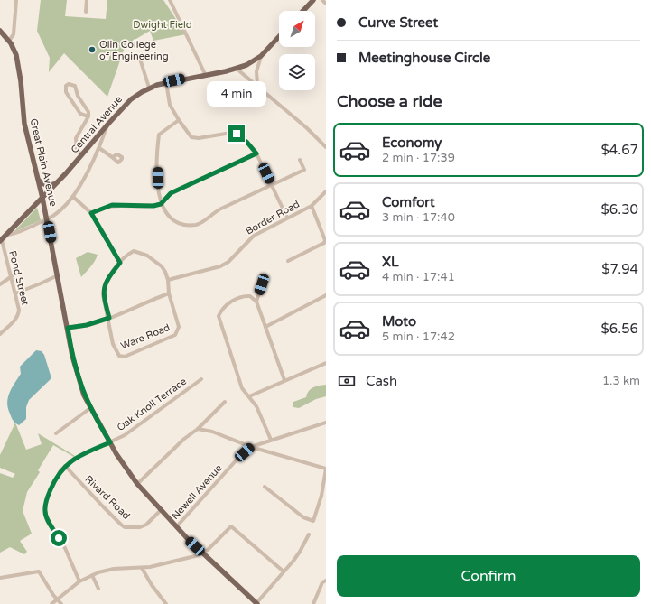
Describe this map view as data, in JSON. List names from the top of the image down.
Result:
{
  "streets": {
    "main road": ["Central Avenue", "Great Plain Avenue"],
    "street": [
      "Border Road",
      "Pond Street",
      "Ware Road",
      "Oak Knoll Terrace",
      "Newell Avenue",
      "Rivard Road"
    ]
  },
  "crossings": [
    ["Central Avenue", "Great Plain Avenue"],
    ["Central Avenue", "Pond Street"],
    ["Great Plain Avenue", "Oak Knoll Terrace"],
    ["Great Plain Avenue", "Newell Avenue"],
    ["Great Plain Avenue", "Rivard Road"],
    ["Oak Knoll Terrace", "Rivard Road"]
  ],
  "parks": ["Dwight Field"],
  "places": ["Olin College of Engineering"],
  "north": "top right",
  "page": {
    "banner": ["Curve Street", "Meetinghouse Circle"],
    "heading": "Choose a ride",
    "bubble": "4 min",
    "list": [
      {
        "name": "Economy",
        "note": "2 min · 17:39",
        "value": "$4.67"
      },
      {
        "name": "Comfort",
        "note": "3 min · 17:40",
        "value": "$6.30"
      },
      {
        "name": "XL",
        "note": "4 min · 17:41",
        "value": "$7.94"
      },
      {
        "name": "Moto",
        "note": "5 min · 17:42",
        "value": "$6.56"
      }
    ],
    "pay": ["Cash", "1.3 km"],
    "buttons": "Confirm"
  }
}
